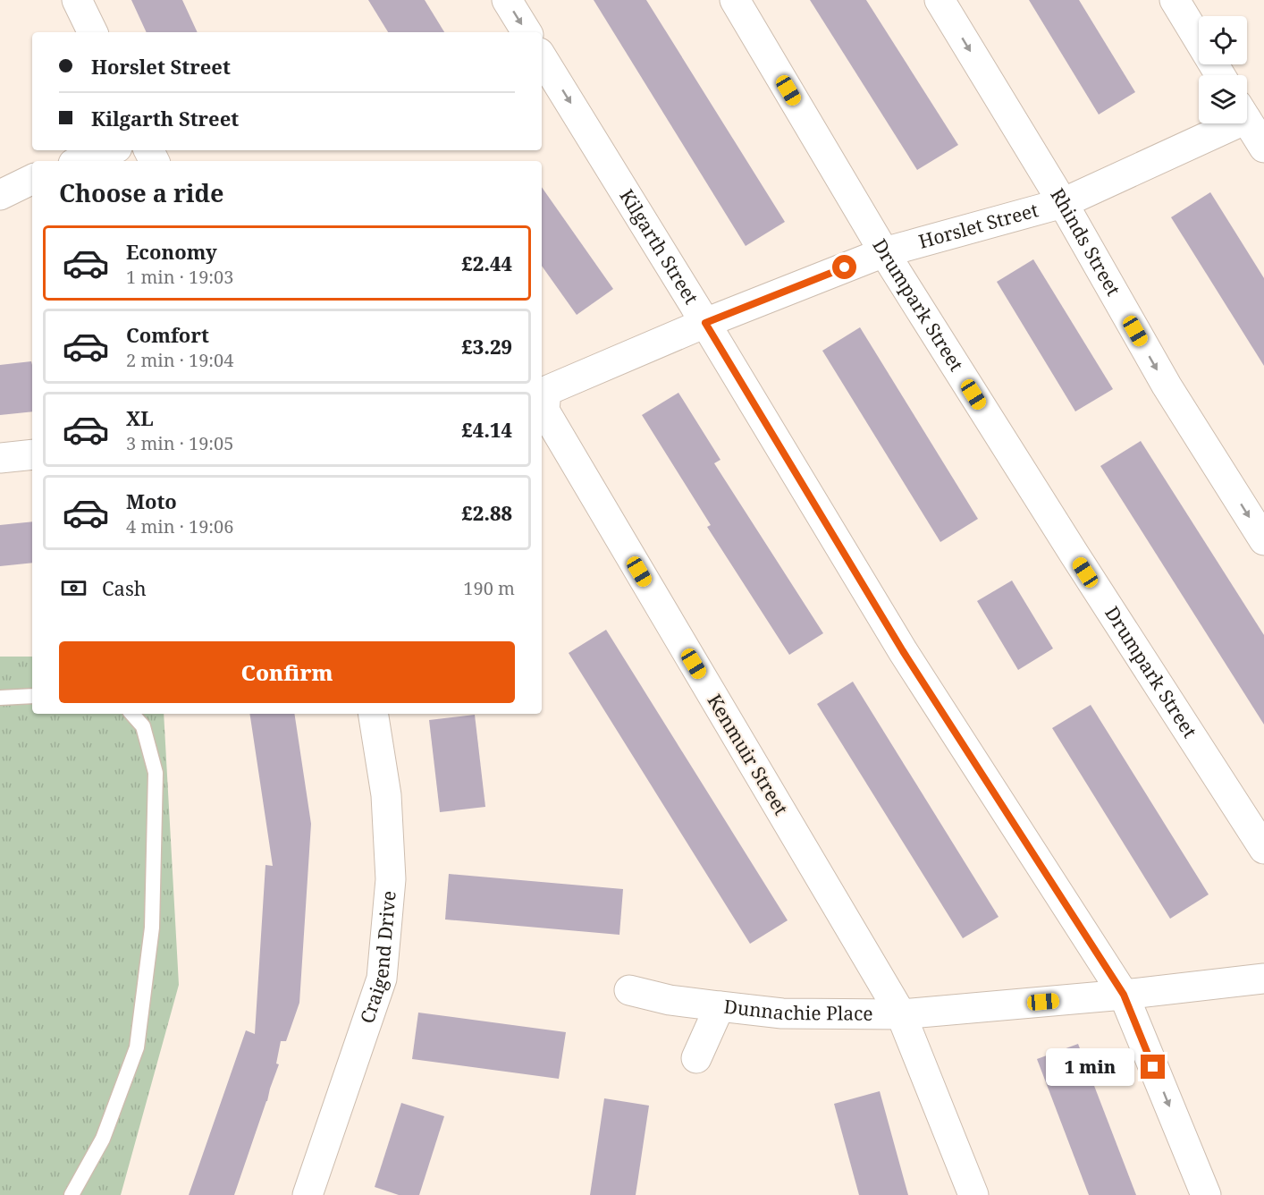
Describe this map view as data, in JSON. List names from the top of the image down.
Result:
{
  "streets": {
    "street": [
      "Horslet Street",
      "Rhinds Street",
      "Kilgarth Street",
      "Drumpark Street",
      "Kenmuir Street",
      "Craigend Drive",
      "Dunnachie Place"
    ]
  },
  "crossings": [
    ["Horslet Street", "Rhinds Street"],
    ["Horslet Street", "Kilgarth Street"],
    ["Horslet Street", "Drumpark Street"],
    ["Horslet Street", "Kenmuir Street"],
    ["Kilgarth Street", "Kenmuir Street"],
    ["Kilgarth Street", "Dunnachie Place"],
    ["Kenmuir Street", "Dunnachie Place"]
  ],
  "one_way": ["Rhinds Street", "Kilgarth Street"],
  "page": {
    "banner": ["Horslet Street", "Kilgarth Street"],
    "heading": "Choose a ride",
    "list": [
      {
        "name": "Economy",
        "note": "1 min · 19:03",
        "value": "£2.44"
      },
      {
        "name": "Comfort",
        "note": "2 min · 19:04",
        "value": "£3.29"
      },
      {
        "name": "XL",
        "note": "3 min · 19:05",
        "value": "£4.14"
      },
      {
        "name": "Moto",
        "note": "4 min · 19:06",
        "value": "£2.88"
      }
    ],
    "pay": ["Cash", "190 m"],
    "buttons": "Confirm",
    "bubble": "1 min"
  }
}
